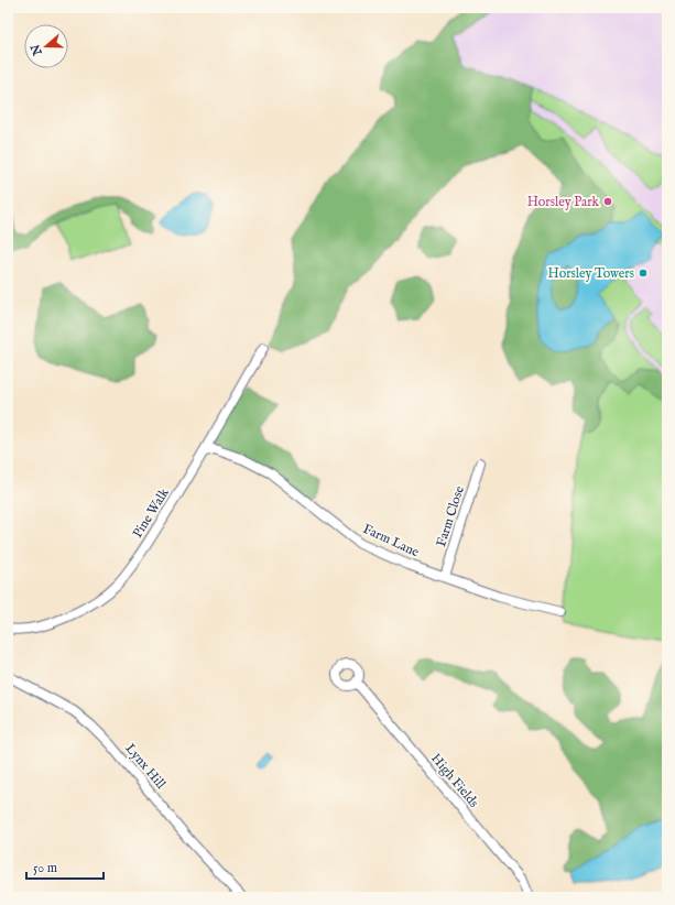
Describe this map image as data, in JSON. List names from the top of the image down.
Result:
{
  "streets": {
    "street": [
      "Pine Walk",
      "Farm Close",
      "Farm Lane",
      "Lynx Hill",
      "High Fields"
    ]
  },
  "crossings": [
    ["Pine Walk", "Farm Lane"],
    ["Farm Close", "Farm Lane"]
  ],
  "places": ["Horsley Park", "Horsley Towers"],
  "scale_bar": "50 m",
  "north": "left"
}
